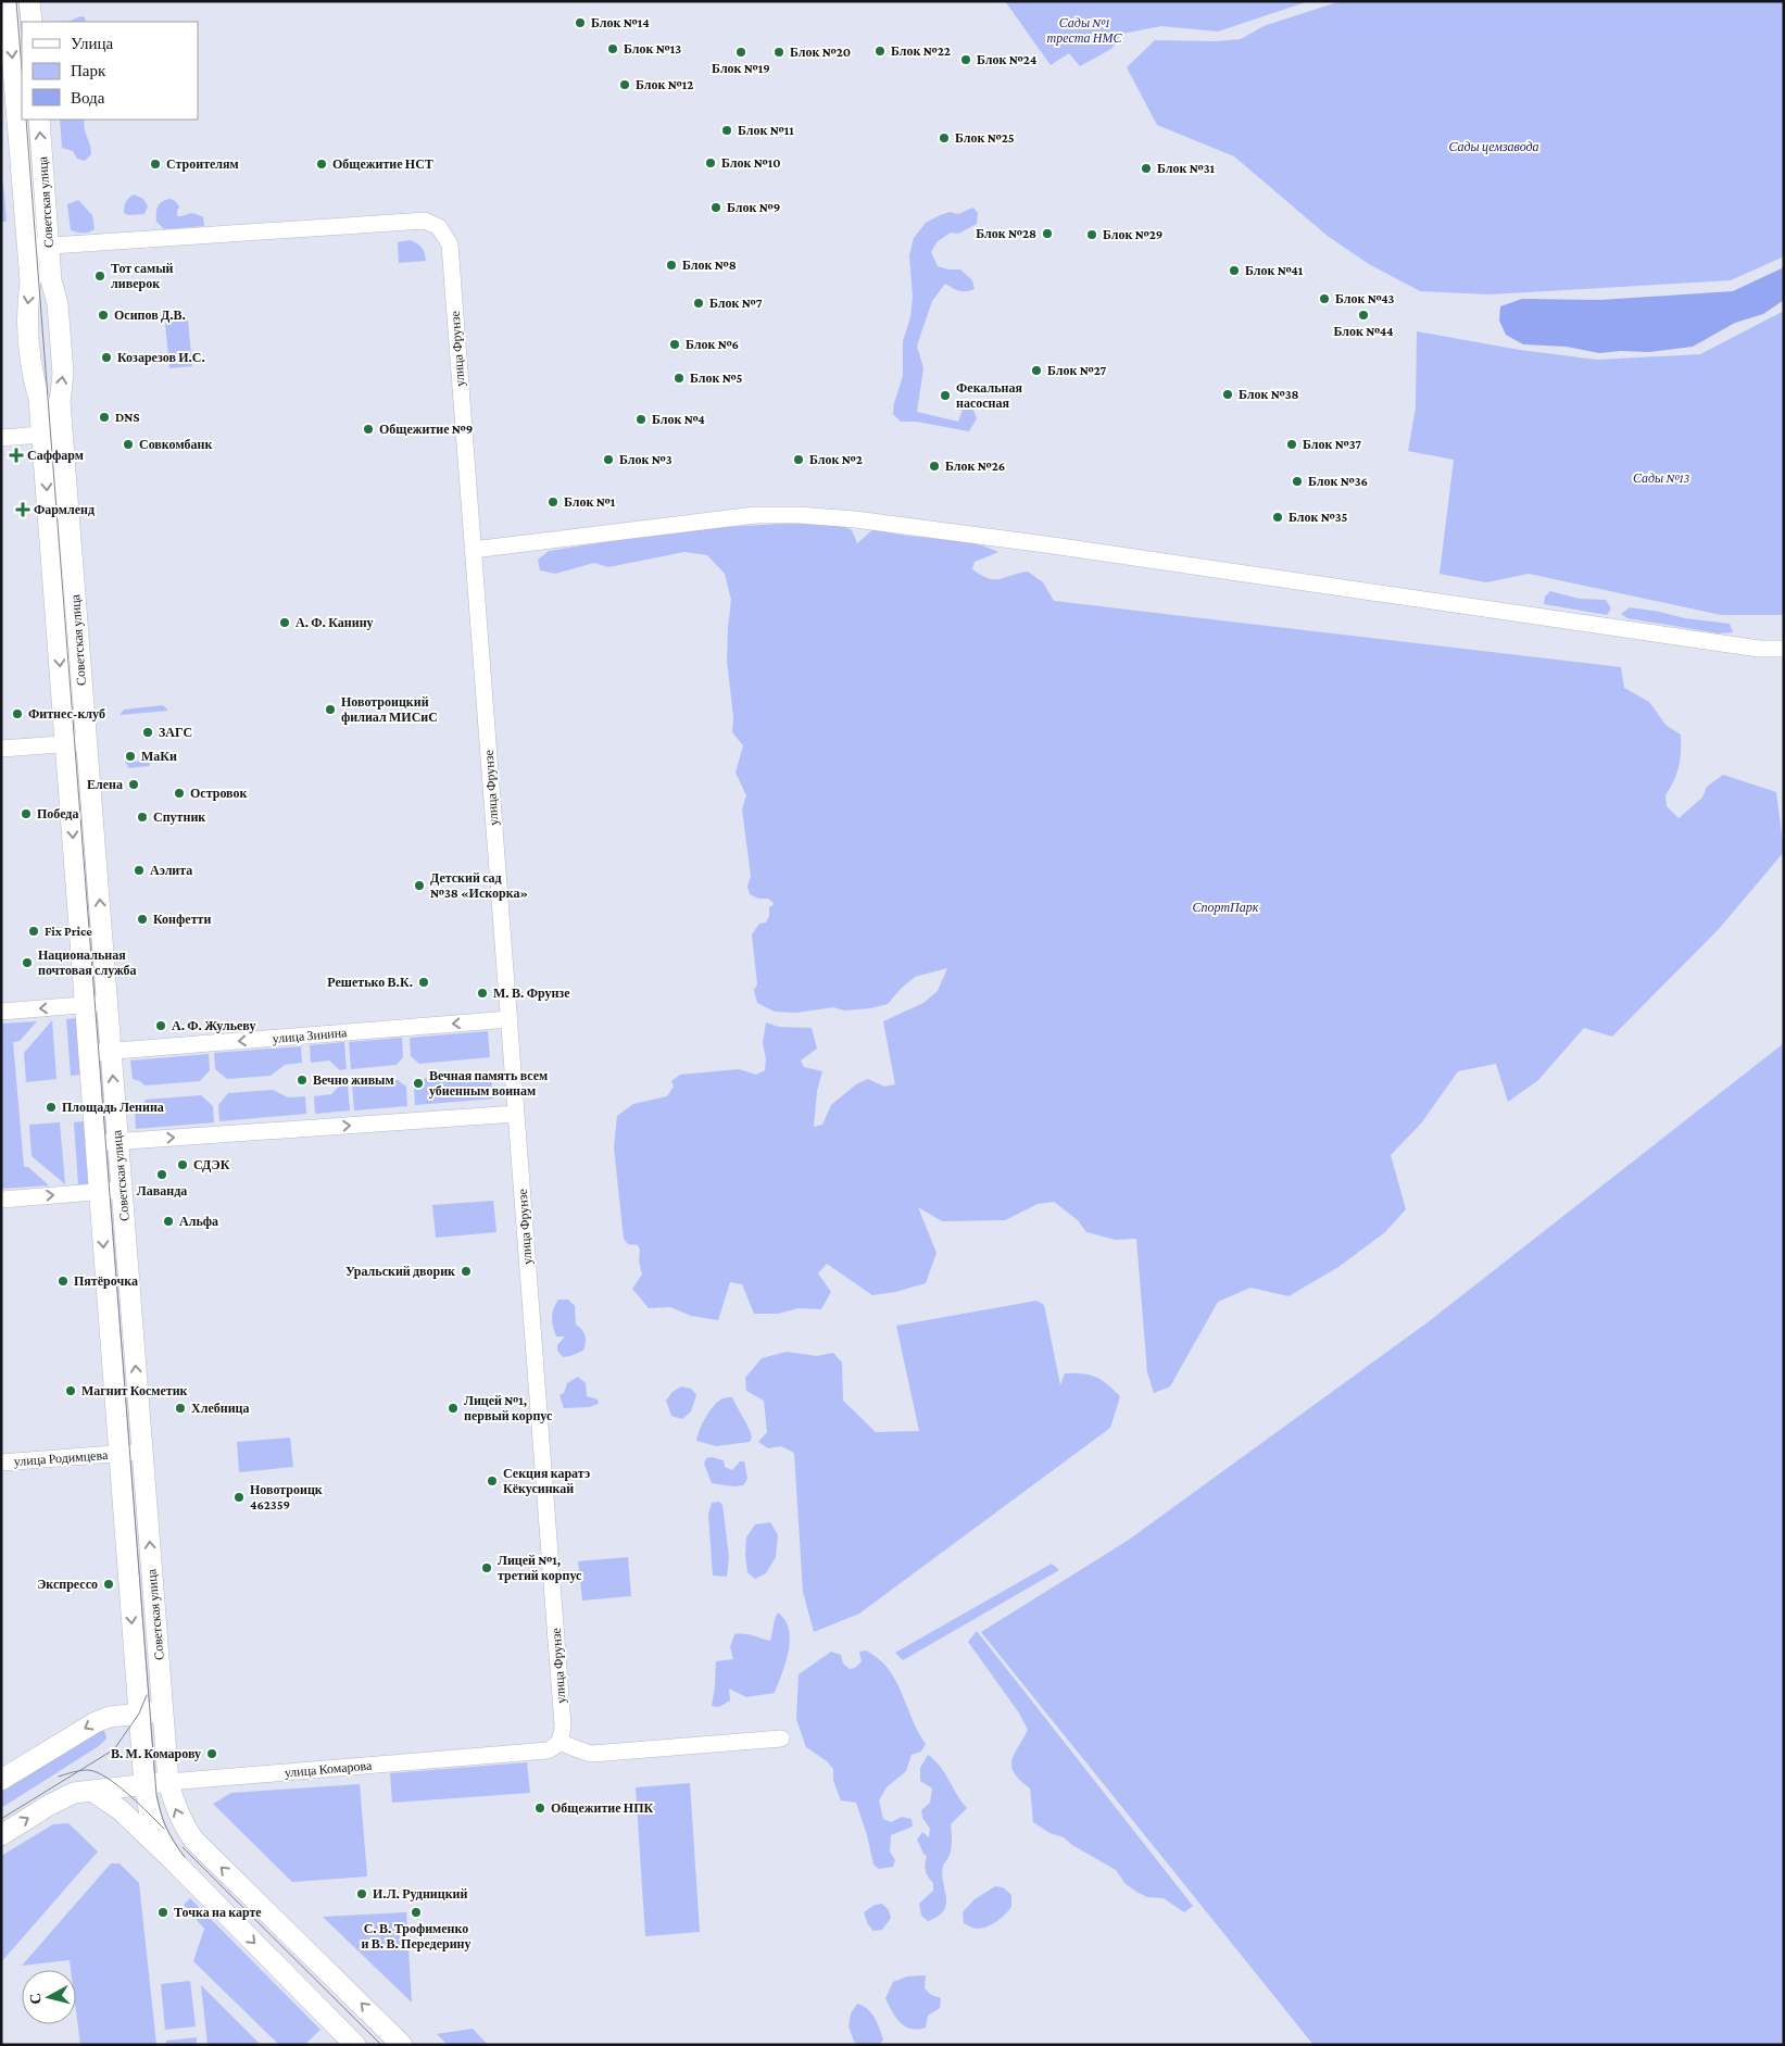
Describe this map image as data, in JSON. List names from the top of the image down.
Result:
{
  "streets": {
    "main road": ["Советская улица", "улица Комарова"],
    "street": ["улица Фрунзе", "улица Зинина", "улица Родимцева"]
  },
  "crossings": [
    ["Советская улица", "улица Фрунзе"],
    ["Советская улица", "улица Зинина"],
    ["Советская улица", "улица Родимцева"],
    ["Советская улица", "улица Комарова"],
    ["улица Фрунзе", "улица Зинина"],
    ["улица Фрунзе", "улица Комарова"]
  ],
  "parks": [
    "Сады №1 треста НМС",
    "Сады цемзавода",
    "Сады №13",
    "СпортПарк"
  ],
  "places": {
    "other": [
      "Блок №14",
      "Блок №13",
      "Блок №22",
      "Блок №19",
      "Блок №20",
      "Блок №24",
      "Блок №12",
      "Блок №11",
      "Блок №25",
      "Блок №10",
      "Строителям",
      "Общежитие НСТ",
      "Блок №31",
      "Блок №9",
      "Блок №28",
      "Блок №29",
      "Блок №8",
      "Блок №41",
      "Тот самый ливерок",
      "Блок №43",
      "Блок №7",
      "Осипов Д.В.",
      "Блок №44",
      "Блок №6",
      "Козарезов И.С.",
      "Блок №27",
      "Блок №5",
      "Блок №38",
      "Фекальная насосная",
      "DNS",
      "Блок №4",
      "Общежитие №9",
      "Совкомбанк",
      "Блок №37",
      "Блок №3",
      "Блок №2",
      "Блок №26",
      "Блок №36",
      "Блок №1",
      "Блок №35",
      "А. Ф. Канину",
      "Новотроицкий филиал МИСиС",
      "Фитнес-клуб",
      "ЗАГС",
      "МаКи",
      "Елена",
      "Островок",
      "Победа",
      "Спутник",
      "Аэлита",
      "Детский сад №38 «Искорка»",
      "Конфетти",
      "Fix Price",
      "Национальная почтовая служба",
      "Решетько В.К.",
      "М. В. Фрунзе",
      "А. Ф. Жульеву",
      "Вечно живым",
      "Вечная память всем убиенным воинам",
      "Площадь Ленина",
      "СДЭК",
      "Лаванда",
      "Альфа",
      "Уральский дворик",
      "Пятёрочка",
      "Магнит Косметик",
      "Хлебница",
      "Лицей №1, первый корпус",
      "Секция каратэ Кёкусинкай",
      "Новотроицк 462359",
      "Лицей №1, третий корпус",
      "Экспрессо",
      "В. М. Комарову",
      "Общежитие НПК",
      "И.Л. Рудницкий",
      "Точка на карте",
      "С. В. Трофименко и В. В. Передерину"
    ],
    "health": ["Саффарм", "Фармленд"]
  },
  "legend": ["Улица", "Парк", "Вода"],
  "north": "left"
}
